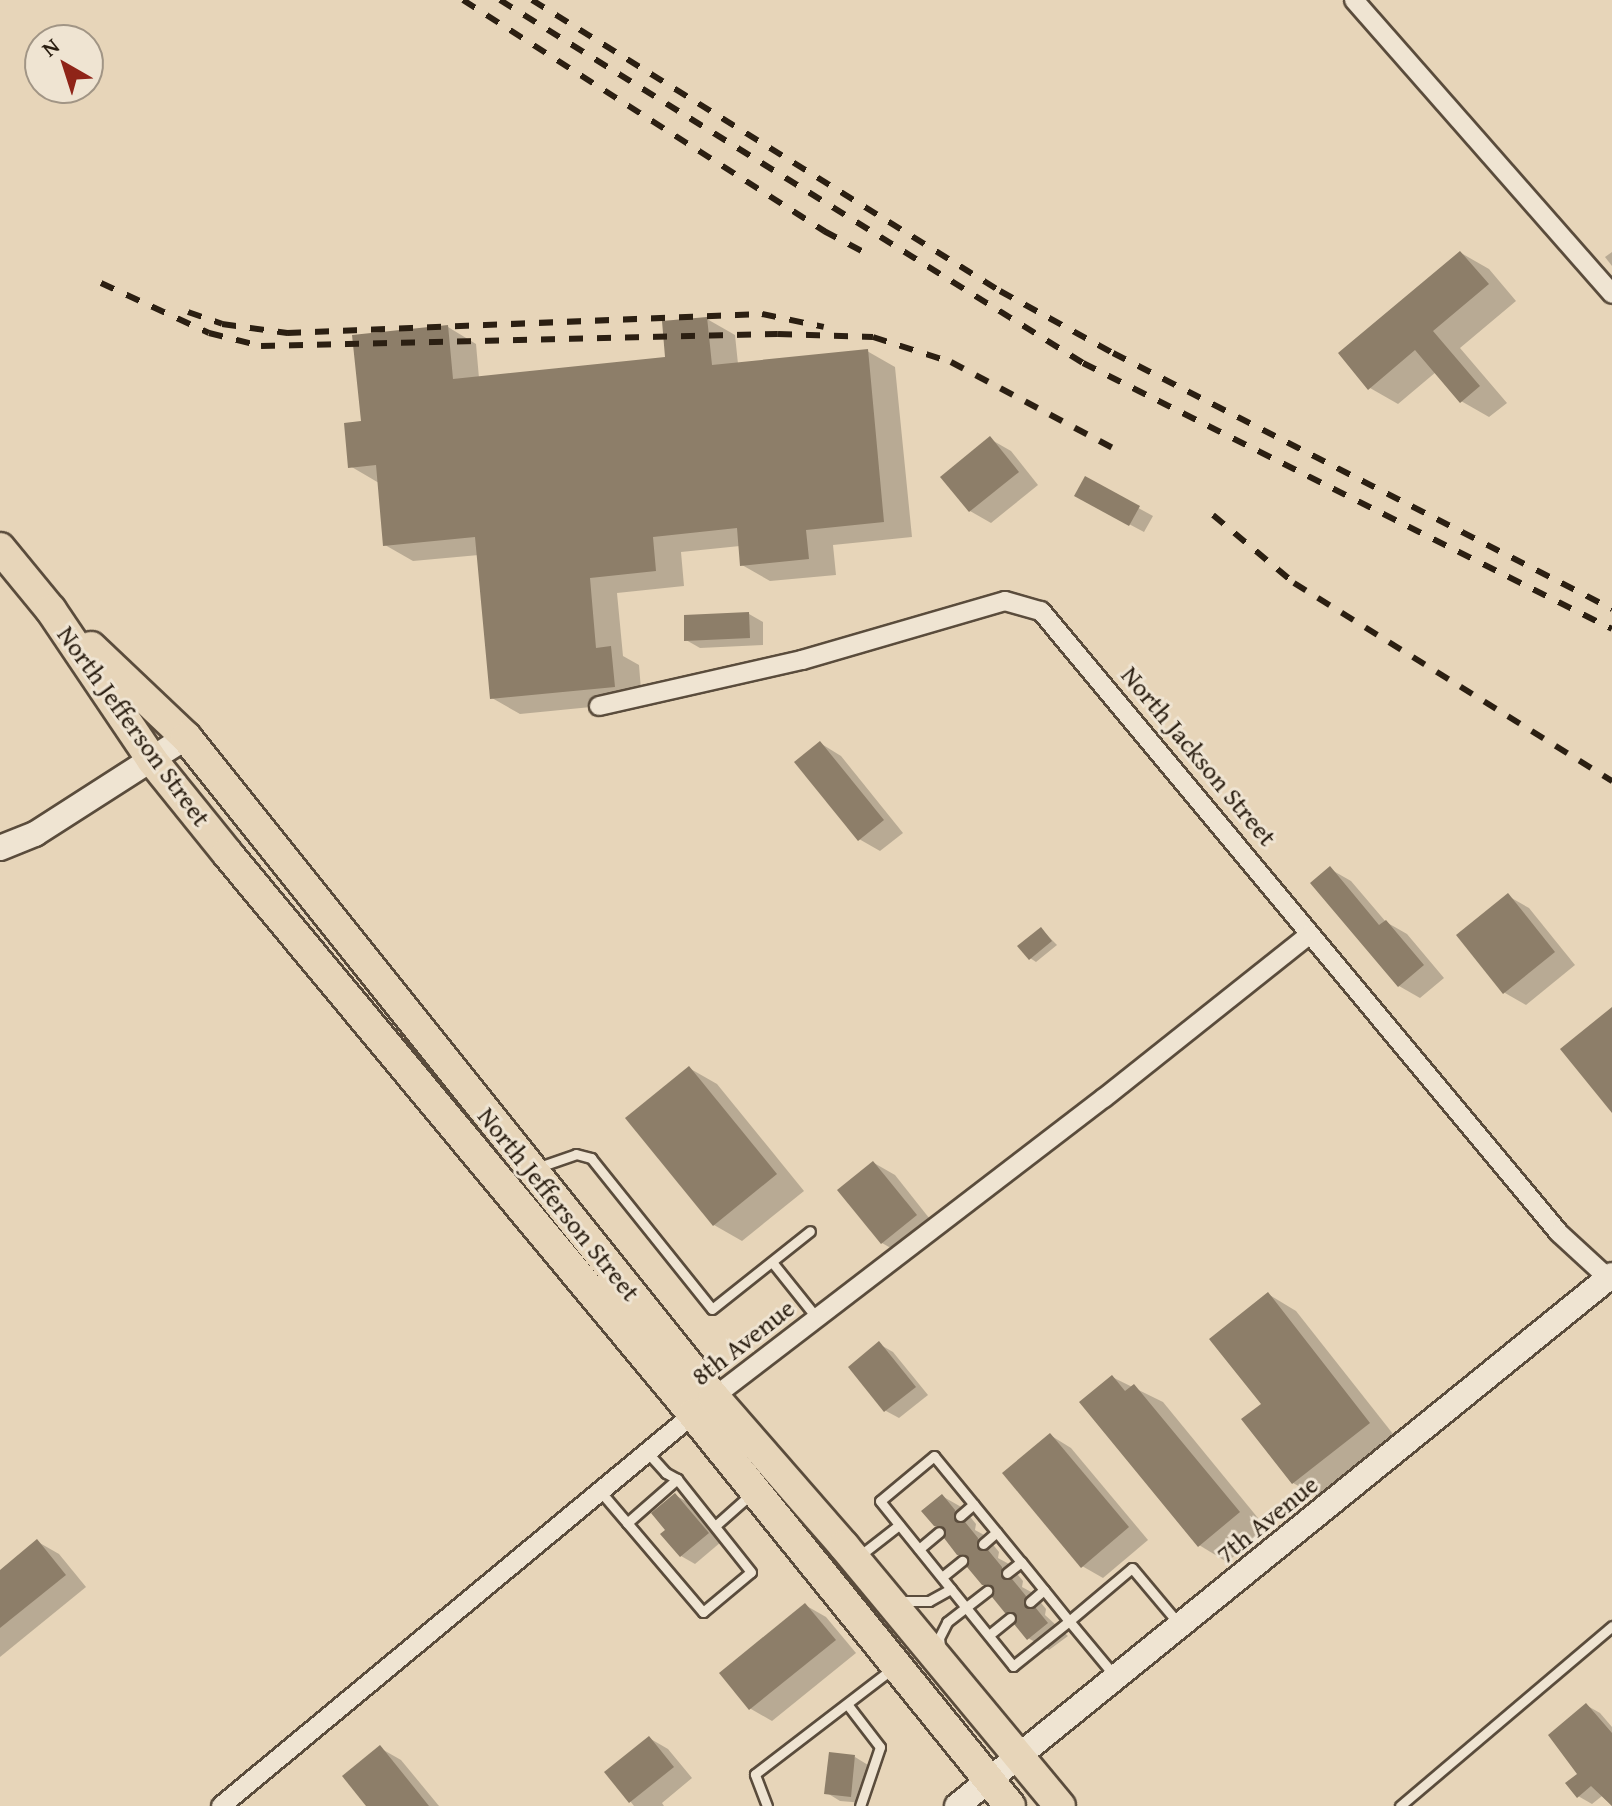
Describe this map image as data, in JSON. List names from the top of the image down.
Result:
{
  "streets": {
    "main road": ["North Jefferson Street"],
    "street": ["North Jackson Street", "8th Avenue", "7th Avenue"]
  },
  "crossings": [
    ["North Jefferson Street", "8th Avenue"],
    ["North Jefferson Street", "7th Avenue"],
    ["North Jackson Street", "8th Avenue"],
    ["North Jackson Street", "7th Avenue"]
  ],
  "north": "top left"
}
